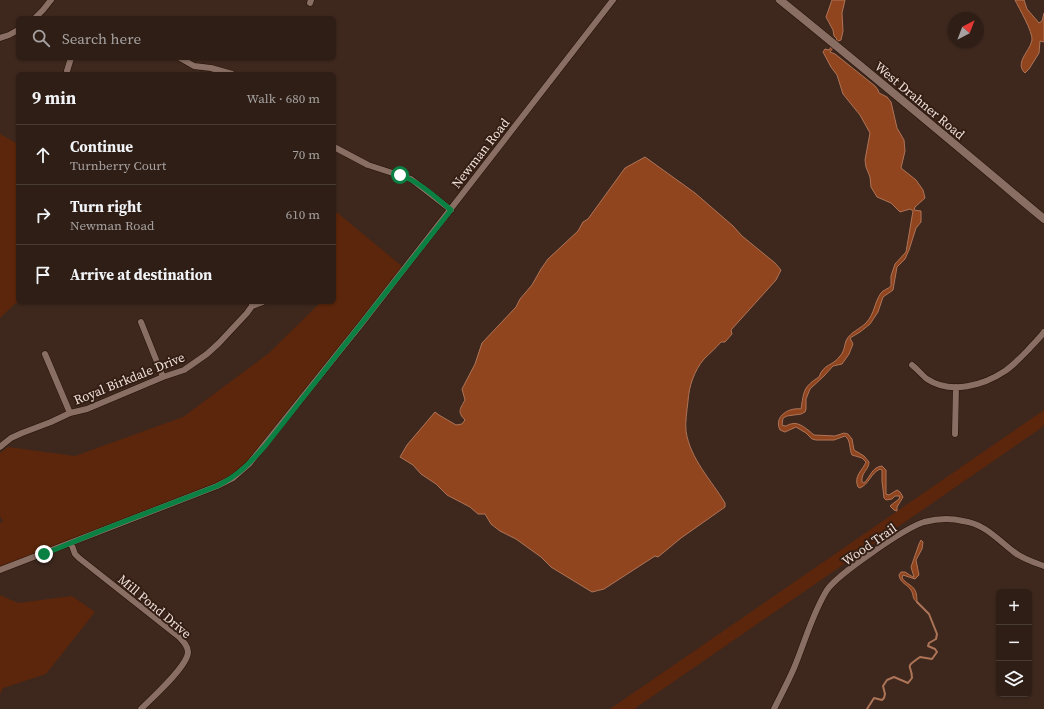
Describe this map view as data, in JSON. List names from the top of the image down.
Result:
{
  "streets": {
    "street": [
      "West Drahner Road",
      "Newman Road",
      "Royal Birkdale Drive",
      "Wood Trail",
      "Mill Pond Drive"
    ]
  },
  "crossings": [
    ["Newman Road", "Mill Pond Drive"]
  ],
  "north": "top right",
  "page": {
    "search": "Search here",
    "heading": ["9 min", "Walk · 680 m"],
    "list": [
      ["Continue", "Turnberry Court", "70 m"],
      ["Turn right", "Newman Road", "610 m"],
      "Arrive at destination"
    ],
    "map_buttons": ["+", "−"]
  }
}
